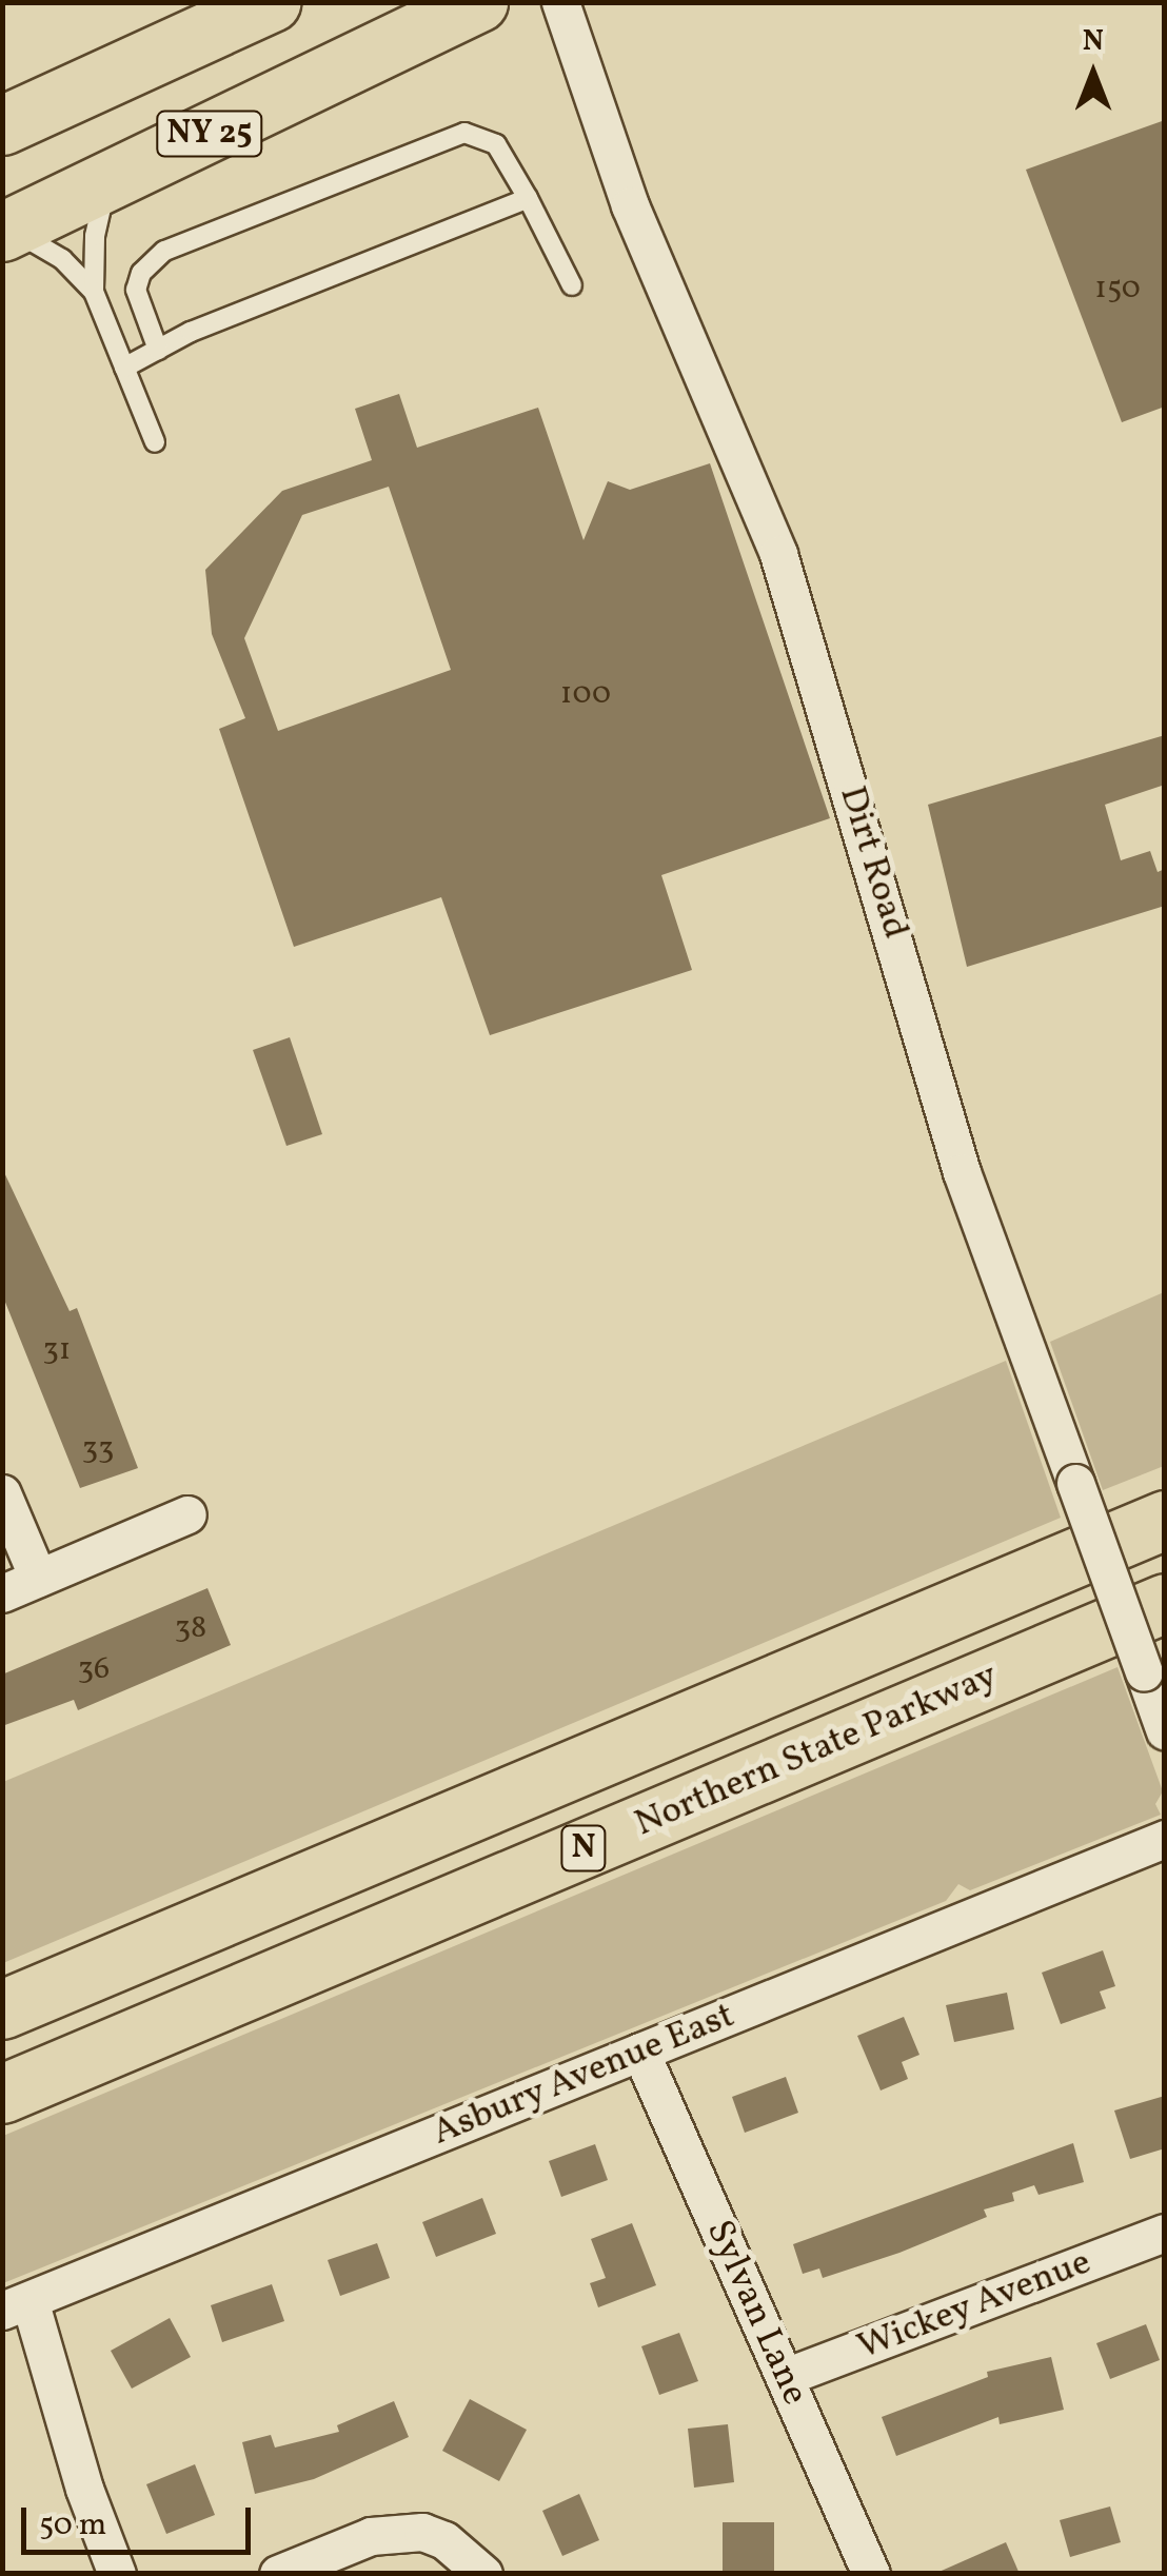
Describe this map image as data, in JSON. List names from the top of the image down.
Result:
{
  "streets": {
    "main road": ["NY 25", "Northern State Parkway", "N"],
    "street": [
      "Dirt Road",
      "Asbury Avenue East",
      "Wickey Avenue",
      "Sylvan Lane"
    ]
  },
  "crossings": [
    ["Asbury Avenue East", "Sylvan Lane"],
    ["Wickey Avenue", "Sylvan Lane"]
  ],
  "house_numbers": [
    "150",
    "100",
    "31",
    "33",
    "38",
    "36"
  ],
  "scale_bar": "50 m",
  "north": "top"
}
